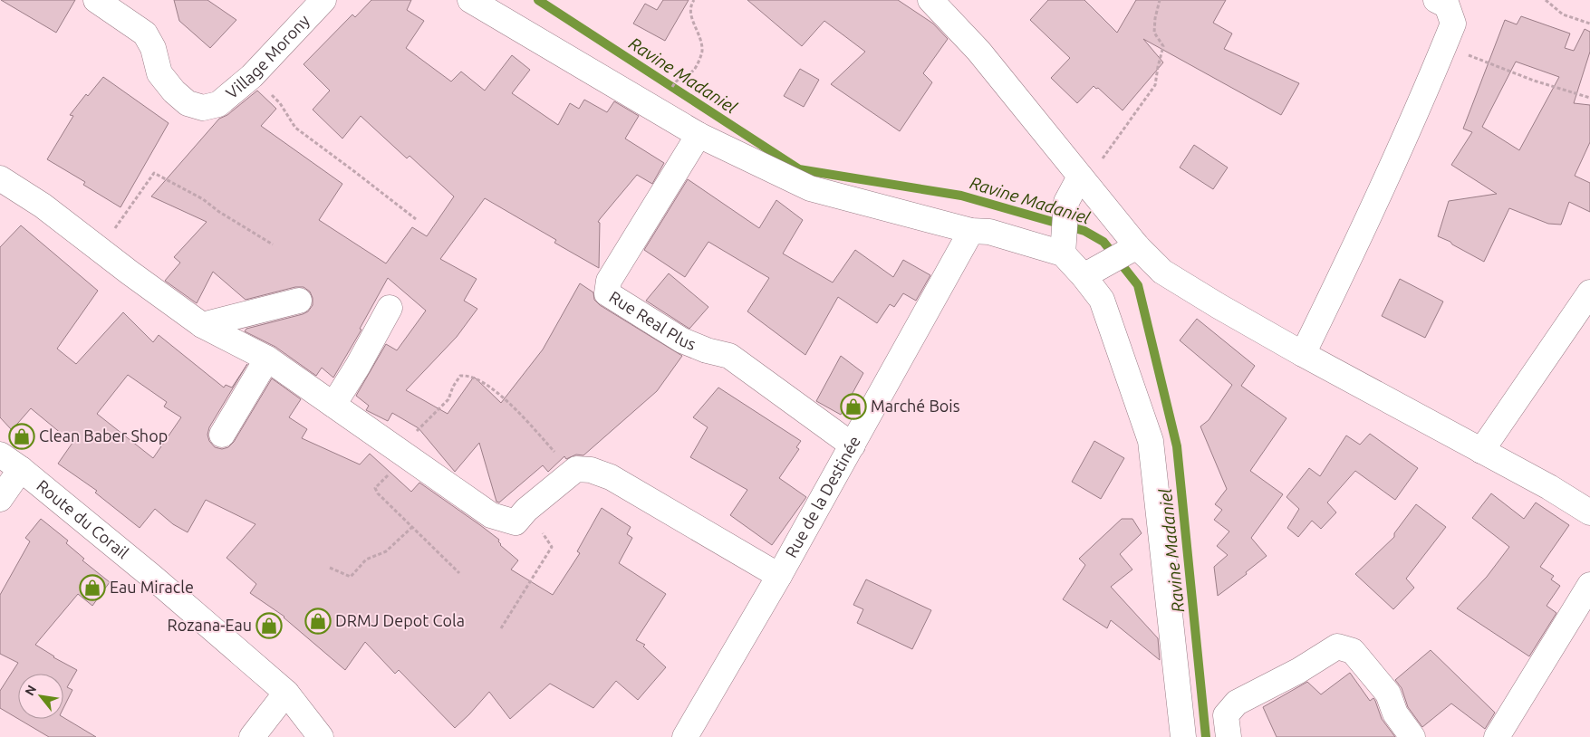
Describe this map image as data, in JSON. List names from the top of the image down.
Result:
{
  "streets": {
    "street": [
      "Village Morony",
      "Rue Real Plus",
      "Rue de la Destinée",
      "Route du Corail"
    ]
  },
  "crossings": [
    ["Rue Real Plus", "Rue de la Destinée"]
  ],
  "water": ["Ravine Madaniel"],
  "places": {
    "shop": [
      "Marché Bois",
      "Clean Baber Shop",
      "Eau Miracle",
      "DRMJ Depot Cola",
      "Rozana-Eau"
    ]
  },
  "north": "top left"
}
